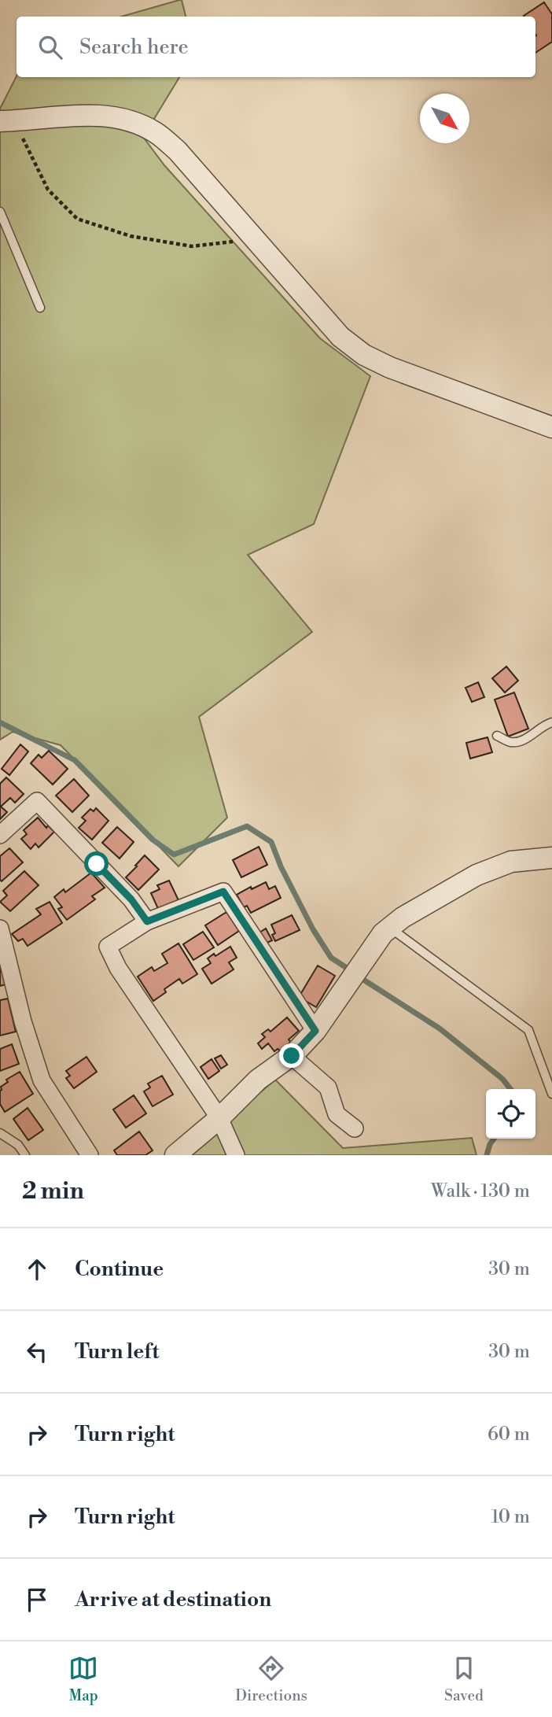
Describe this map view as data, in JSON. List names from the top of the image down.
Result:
{
  "north": "bottom right",
  "page": {
    "search": "Search here",
    "heading": ["2 min", "Walk · 130 m"],
    "list": [
      ["Continue", "30 m"],
      ["Turn left", "30 m"],
      ["Turn right", "60 m"],
      ["Turn right", "10 m"],
      "Arrive at destination"
    ],
    "nav": ["Map", "Directions", "Saved"]
  }
}
